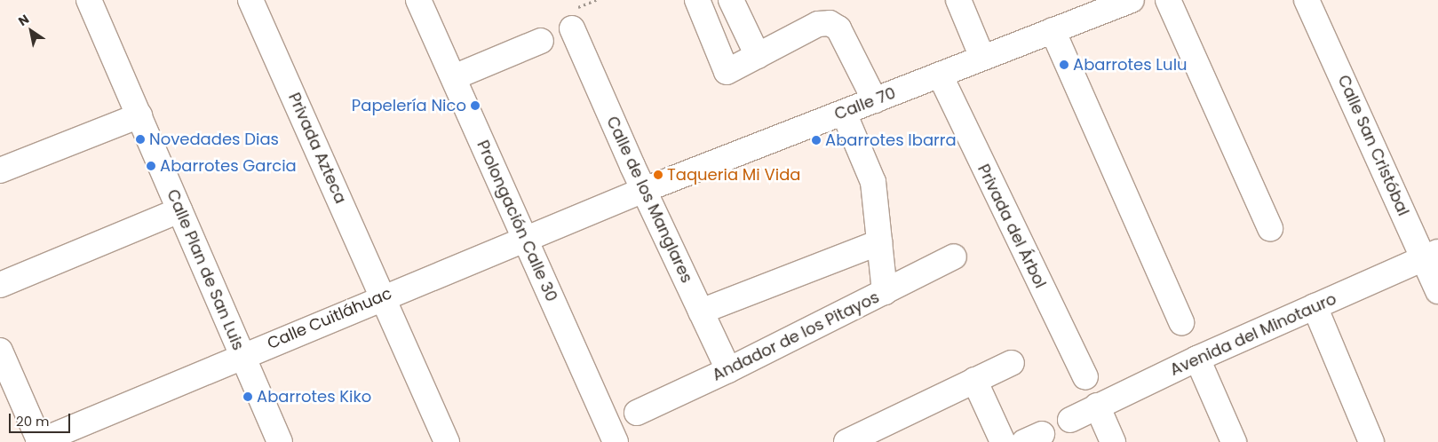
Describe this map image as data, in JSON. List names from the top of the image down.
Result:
{
  "streets": {
    "street": [
      "Calle 70",
      "Calle San Cristóbal",
      "Privada Azteca",
      "Calle de los Manglares",
      "Prolongación Calle 30",
      "Privada del Árbol",
      "Calle Plan de San Luis",
      "Calle Cuitláhuac",
      "Avenida del Minotauro",
      "Andador de los Pitayos"
    ]
  },
  "crossings": [
    ["Calle 70", "Calle de los Manglares"],
    ["Calle 70", "Prolongación Calle 30"],
    ["Calle 70", "Privada del Árbol"],
    ["Calle 70", "Calle Cuitláhuac"],
    ["Calle San Cristóbal", "Avenida del Minotauro"],
    ["Privada Azteca", "Calle Cuitláhuac"],
    ["Calle de los Manglares", "Andador de los Pitayos"],
    ["Prolongación Calle 30", "Calle Cuitláhuac"],
    ["Calle Plan de San Luis", "Calle Cuitláhuac"]
  ],
  "places": [
    "Abarrotes Lulu",
    "Papelería Nico",
    "Novedades Dias",
    "Abarrotes Ibarra",
    "Abarrotes Garcia",
    "Taqueria Mi Vida",
    "Abarrotes Kiko"
  ],
  "scale_bar": "20 m",
  "north": "top left"
}
